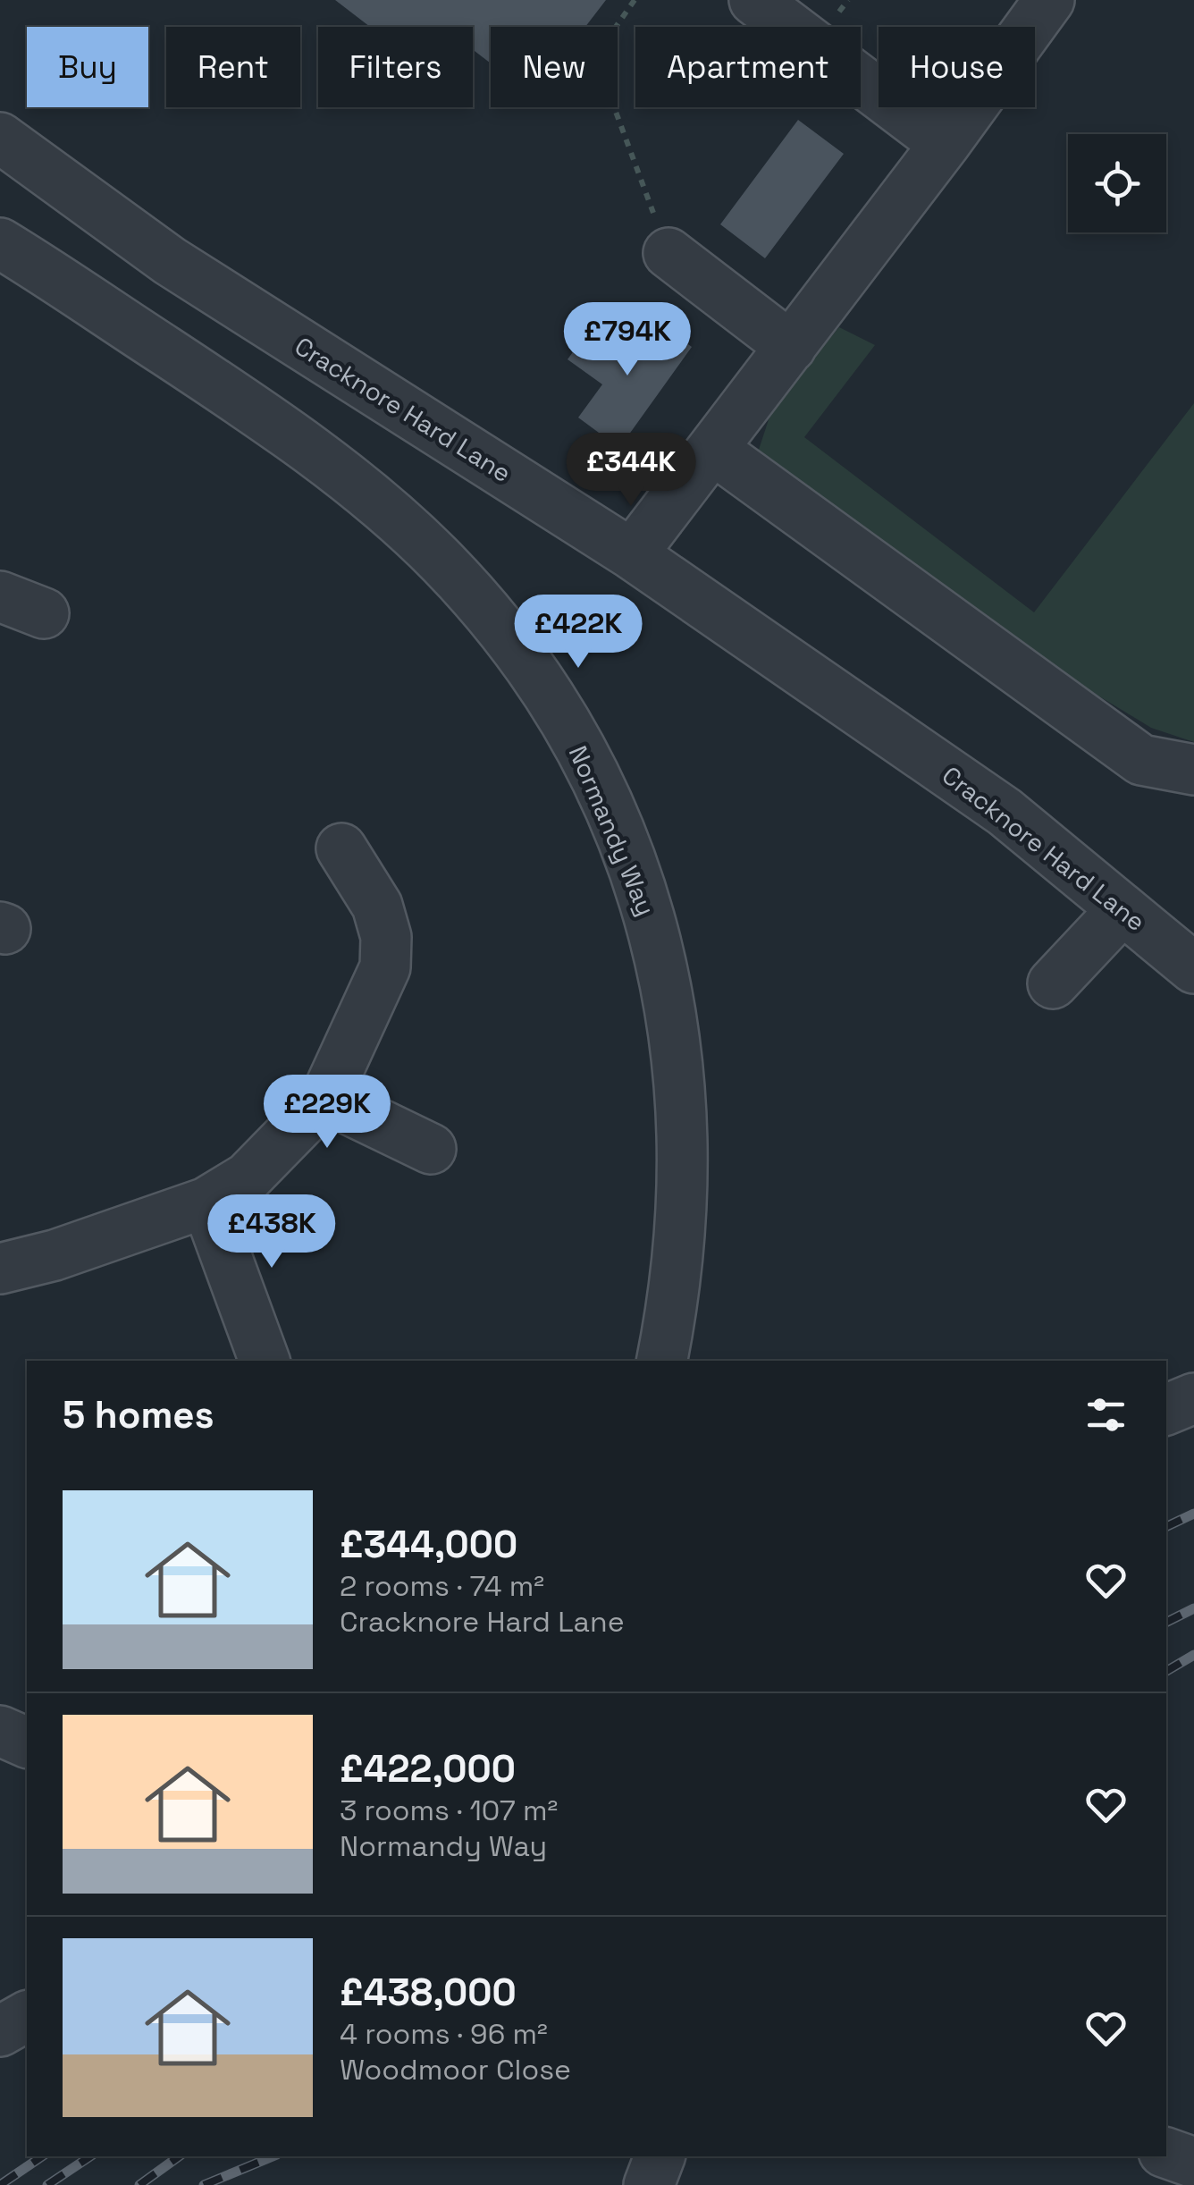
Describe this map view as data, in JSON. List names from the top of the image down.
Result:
{
  "streets": {
    "street": ["Cracknore Hard Lane", "Normandy Way"]
  },
  "page": {
    "chip": [
      "Buy",
      "Rent",
      "Filters",
      "New",
      "Apartment",
      "House"
    ],
    "price": [
      "£794K",
      "£344K",
      "£422K",
      "£229K",
      "£438K"
    ],
    "heading": "5 homes",
    "list": [
      {
        "name": "£344,000",
        "note": "2 rooms · 74 m² · Cracknore Hard Lane"
      },
      {
        "name": "£422,000",
        "note": "3 rooms · 107 m² · Normandy Way"
      },
      {
        "name": "£438,000",
        "note": "4 rooms · 96 m² · Woodmoor Close"
      }
    ]
  }
}
